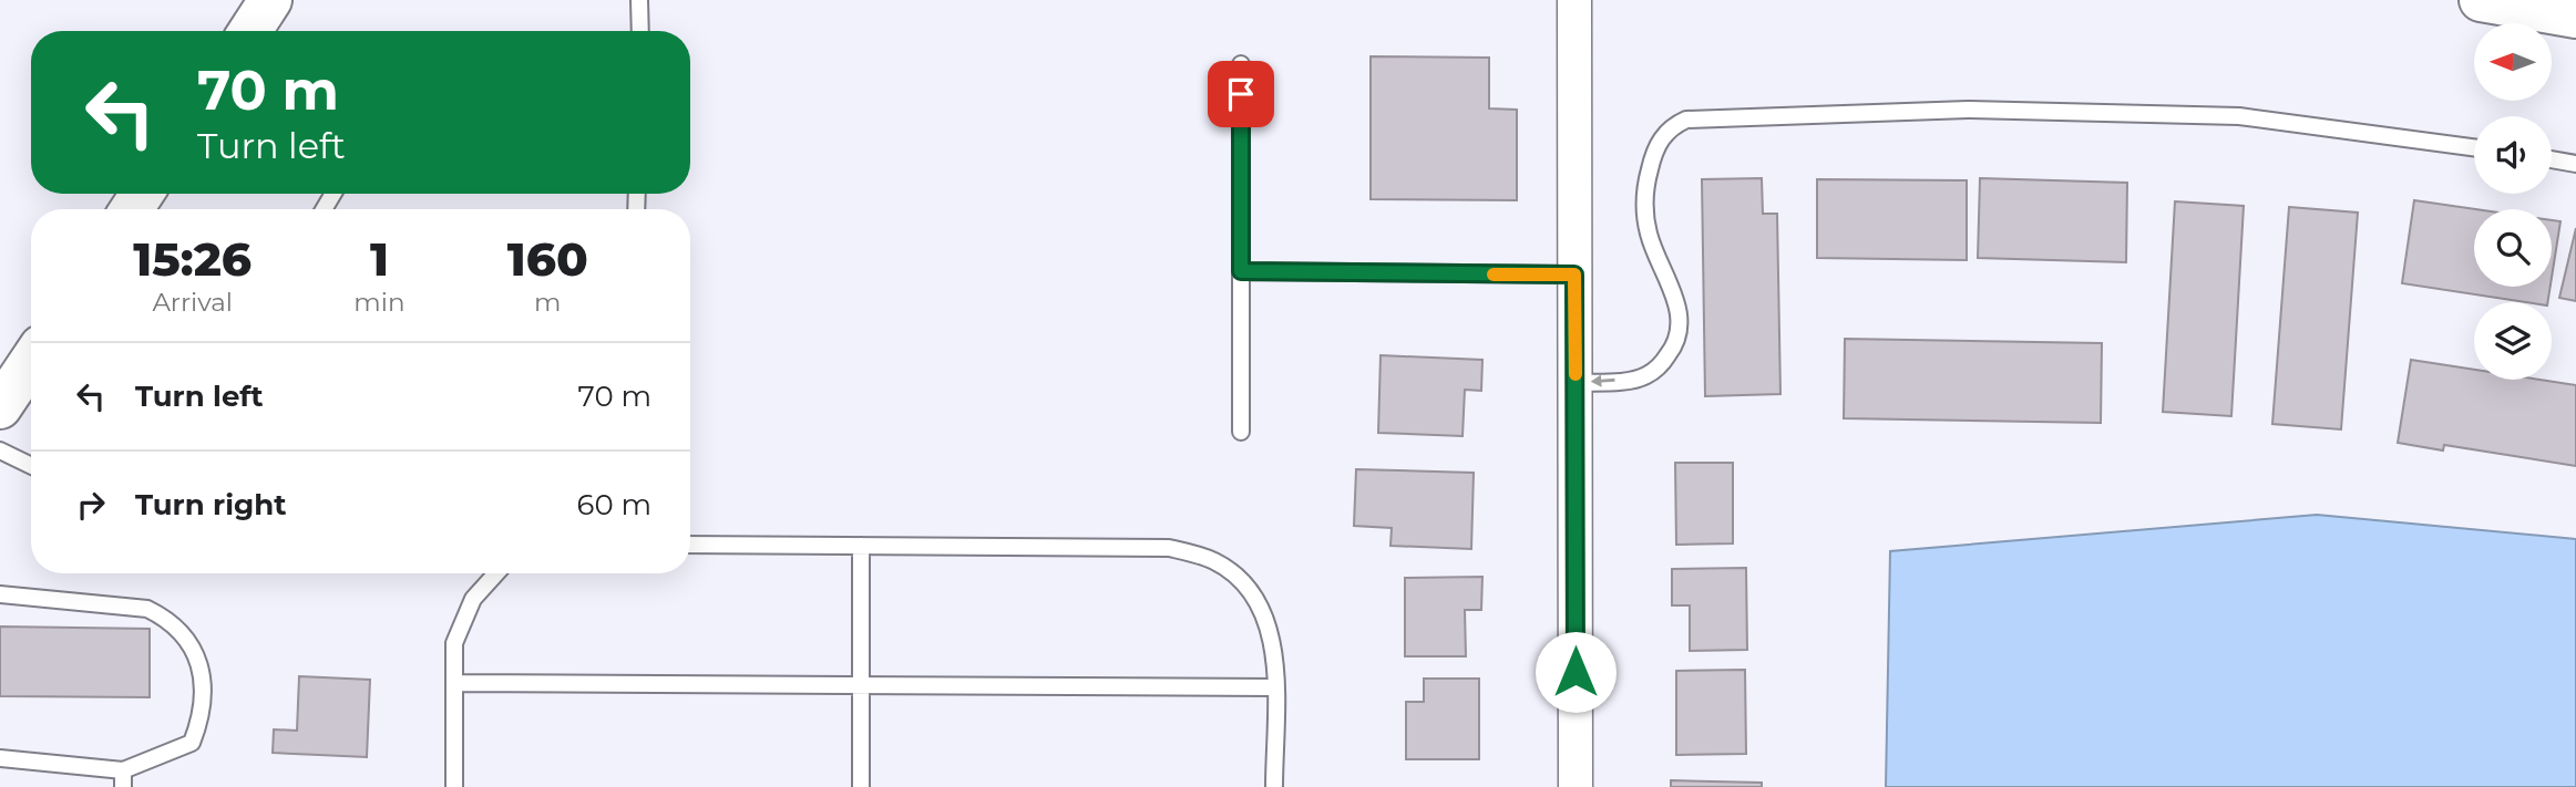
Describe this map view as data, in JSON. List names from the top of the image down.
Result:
{
  "north": "left",
  "page": {
    "turn": ["70 m", "Turn left"],
    "eta": [
      "15:26",
      "Arrival",
      "1",
      "min",
      "160",
      "m"
    ],
    "list": [
      {
        "name": "Turn left",
        "value": "70 m"
      },
      {
        "name": "Turn right",
        "value": "60 m"
      }
    ]
  }
}
